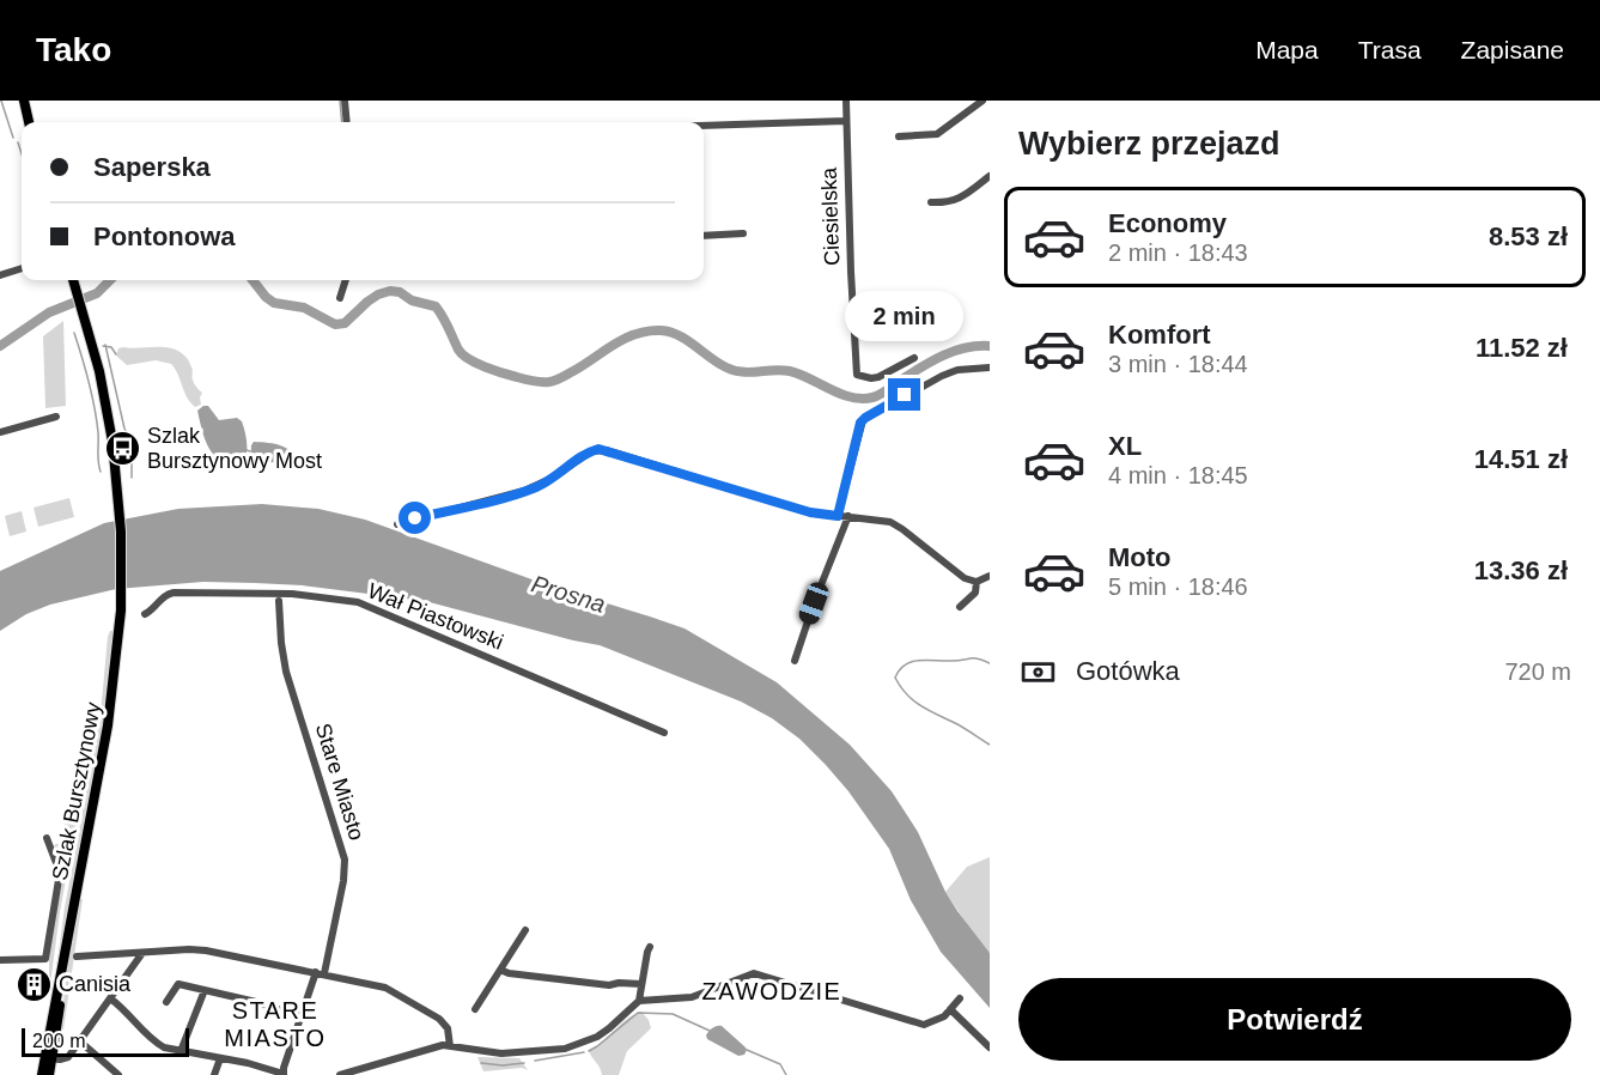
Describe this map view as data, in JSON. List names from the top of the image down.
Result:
{
  "streets": {
    "main road": ["Szlak Bursztynowy"],
    "street": ["Ciesielska", "Wał Piastowski", "Stare Miasto"]
  },
  "districts": ["ZAWODZIE", "STARE MIASTO"],
  "water": ["Prosna"],
  "places": {
    "bus stop": ["Szlak Bursztynowy Most"],
    "building": ["Canisia"]
  },
  "scale_bar": "200 m",
  "page": {
    "header": "Tako",
    "nav": ["Mapa", "Trasa", "Zapisane"],
    "heading": "Wybierz przejazd",
    "banner": ["Saperska", "Pontonowa"],
    "list": [
      {
        "name": "Economy",
        "note": "2 min · 18:43",
        "value": "8.53 zł"
      },
      {
        "name": "Komfort",
        "note": "3 min · 18:44",
        "value": "11.52 zł"
      },
      {
        "name": "XL",
        "note": "4 min · 18:45",
        "value": "14.51 zł"
      },
      {
        "name": "Moto",
        "note": "5 min · 18:46",
        "value": "13.36 zł"
      }
    ],
    "bubble": "2 min",
    "pay": ["Gotówka", "720 m"],
    "buttons": "Potwierdź",
    "scale": "200 m"
  }
}
